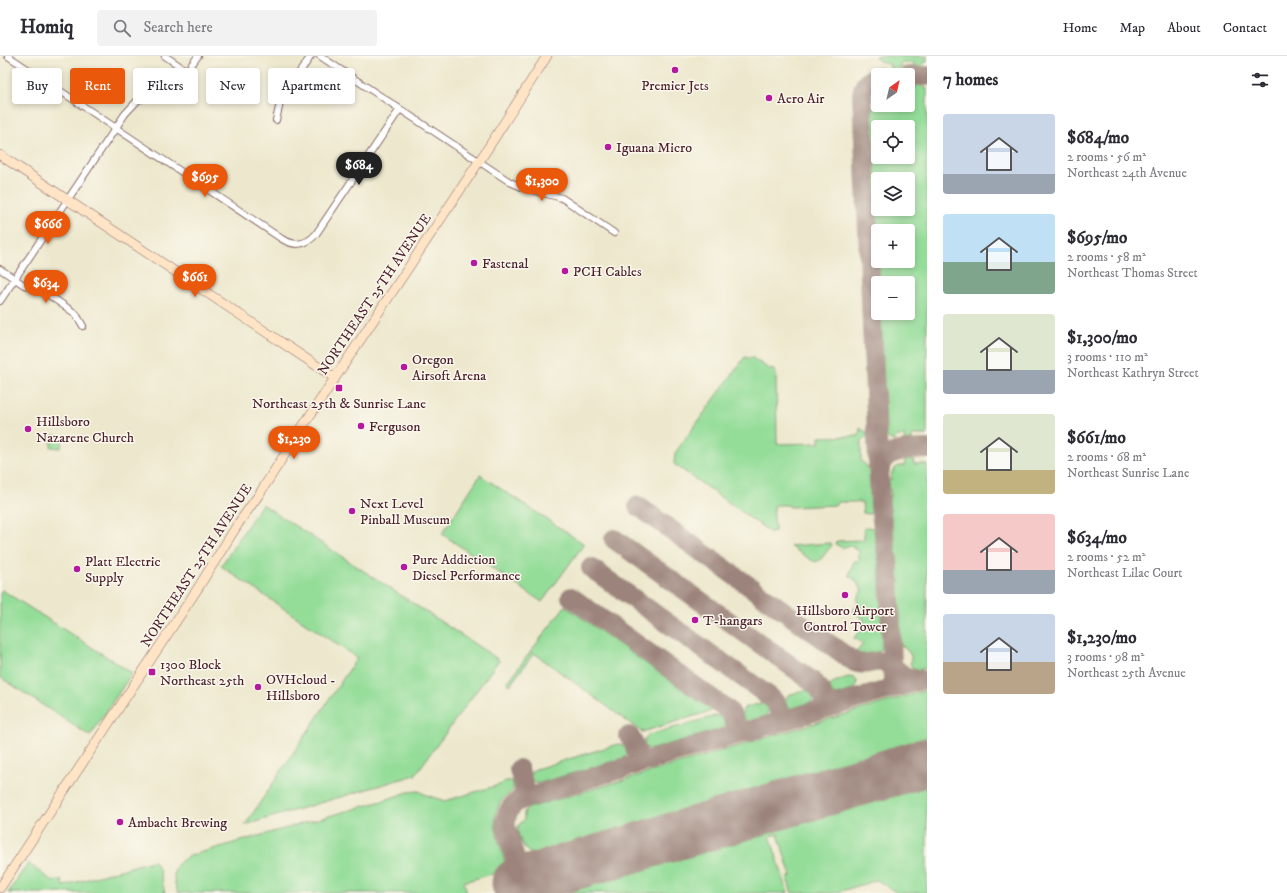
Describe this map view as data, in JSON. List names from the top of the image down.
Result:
{
  "streets": {
    "main road": ["NORTHEAST 25TH AVENUE"]
  },
  "places": {
    "other": [
      "Premier Jets",
      "Aero Air",
      "Iguana Micro",
      "Fastenal",
      "PCH Cables",
      "Oregon Airsoft Arena",
      "Ferguson",
      "Hillsboro Nazarene Church",
      "Next Level Pinball Museum",
      "Pure Addiction Diesel Performance",
      "Platt Electric Supply",
      "Hillsboro Airport Control Tower",
      "T-hangars",
      "OVHcloud - Hillsboro",
      "Ambacht Brewing"
    ],
    "transit": ["Northeast 25th & Sunrise Lane", "1300 Block Northeast 25th"]
  },
  "north": "top right",
  "page": {
    "header": "Homiq",
    "search": "Search here",
    "nav": [
      "Home",
      "Map",
      "About",
      "Contact"
    ],
    "heading": "7 homes",
    "map_buttons": ["+", "−"],
    "chip": [
      "Buy",
      "Rent",
      "Filters",
      "New",
      "Apartment"
    ],
    "list": [
      {
        "name": "$684/mo",
        "note": "2 rooms · 56 m² · Northeast 24th Avenue"
      },
      {
        "name": "$695/mo",
        "note": "2 rooms · 58 m² · Northeast Thomas Street"
      },
      {
        "name": "$1,300/mo",
        "note": "3 rooms · 110 m² · Northeast Kathryn Street"
      },
      {
        "name": "$661/mo",
        "note": "2 rooms · 68 m² · Northeast Sunrise Lane"
      },
      {
        "name": "$634/mo",
        "note": "2 rooms · 52 m² · Northeast Lilac Court"
      },
      {
        "name": "$1,230/mo",
        "note": "3 rooms · 98 m² · Northeast 25th Avenue"
      }
    ],
    "price": [
      "$684",
      "$695",
      "$1,300",
      "$666",
      "$661",
      "$634",
      "$1,230"
    ]
  }
}
